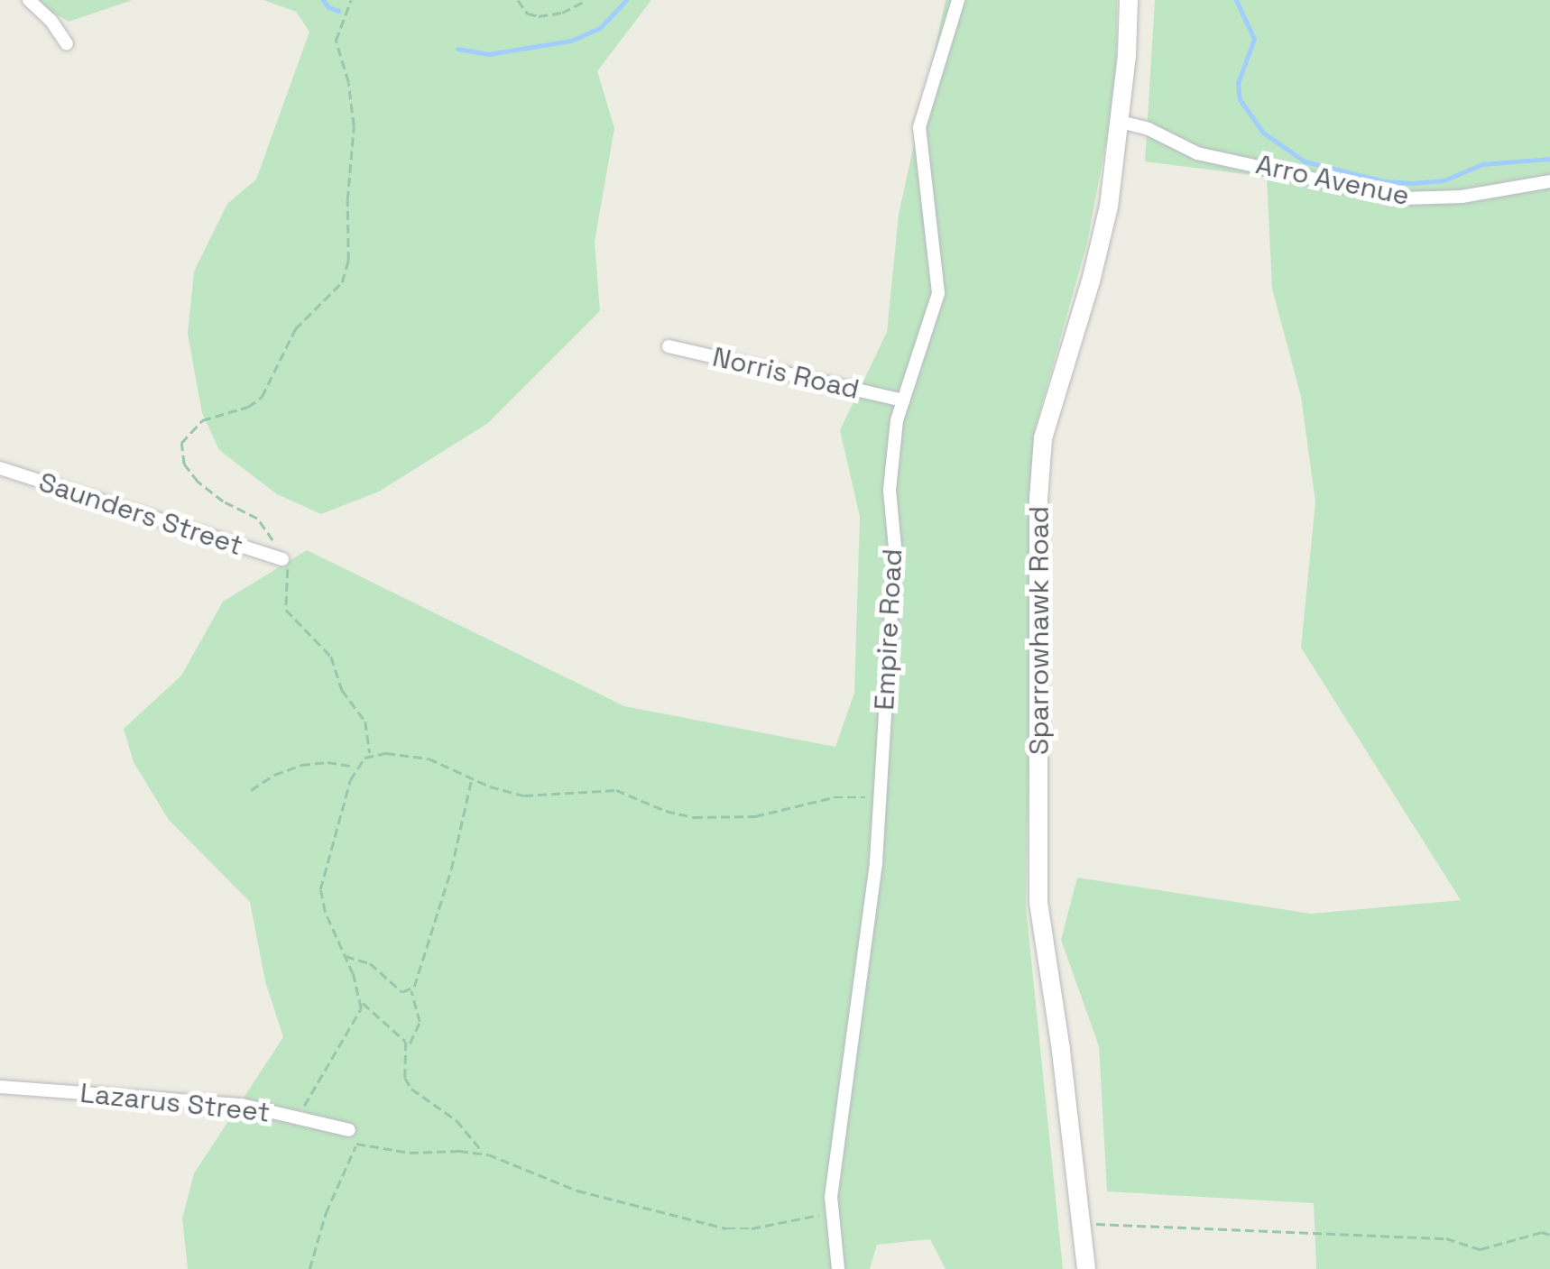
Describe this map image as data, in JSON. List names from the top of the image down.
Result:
{
  "streets": {
    "street": [
      "Arro Avenue",
      "Norris Road",
      "Saunders Street",
      "Empire Road",
      "Sparrowhawk Road",
      "Lazarus Street"
    ]
  },
  "crossings": [
    ["Arro Avenue", "Sparrowhawk Road"],
    ["Norris Road", "Empire Road"]
  ]
}
